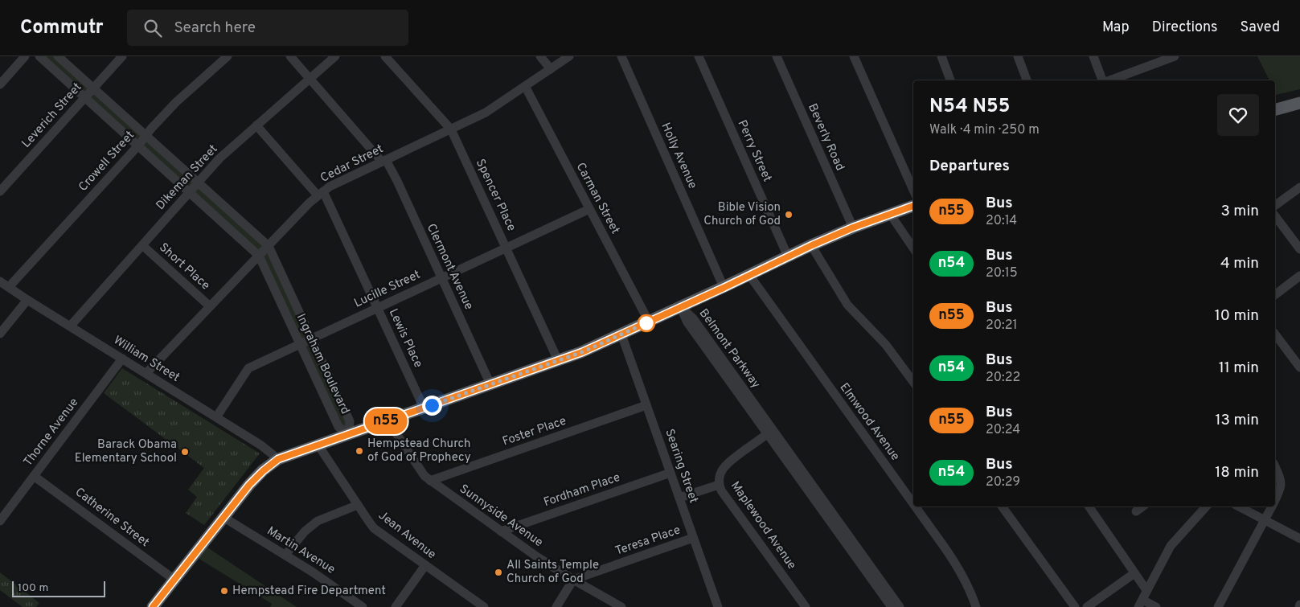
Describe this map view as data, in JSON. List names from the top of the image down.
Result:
{
  "streets": {
    "street": [
      "Leverich Street",
      "Beverly Road",
      "Perry Street",
      "Holly Avenue",
      "Crowell Street",
      "Cedar Street",
      "Dikeman Street",
      "Spencer Place",
      "Carman Street",
      "Short Place",
      "Clermont Avenue",
      "Lucille Street",
      "Lewis Place",
      "Belmont Parkway",
      "William Street",
      "Ingraham Boulevard",
      "Elmwood Avenue",
      "Foster Place",
      "Thorne Avenue",
      "Searing Street",
      "Fordham Place",
      "Sunnyside Avenue",
      "Catherine Street",
      "Maplewood Avenue",
      "Jean Avenue",
      "Teresa Place",
      "Martin Avenue"
    ]
  },
  "crossings": [
    ["Leverich Street", "Ingraham Boulevard"],
    ["Crowell Street", "William Street"],
    ["Crowell Street", "Ingraham Boulevard"],
    ["Cedar Street", "Spencer Place"],
    ["Cedar Street", "Carman Street"],
    ["Cedar Street", "Short Place"],
    ["Cedar Street", "Clermont Avenue"],
    ["Cedar Street", "Lewis Place"],
    ["Cedar Street", "William Street"],
    ["Cedar Street", "Ingraham Boulevard"],
    ["Dikeman Street", "Short Place"],
    ["Dikeman Street", "Clermont Avenue"],
    ["Dikeman Street", "Lewis Place"],
    ["Dikeman Street", "William Street"],
    ["Dikeman Street", "Ingraham Boulevard"],
    ["Spencer Place", "Lucille Street"],
    ["Carman Street", "Lucille Street"],
    ["Clermont Avenue", "Lucille Street"],
    ["Lucille Street", "Lewis Place"],
    ["Lucille Street", "William Street"],
    ["Lucille Street", "Ingraham Boulevard"],
    ["Belmont Parkway", "Maplewood Avenue"],
    ["William Street", "Thorne Avenue"],
    ["Foster Place", "Searing Street"],
    ["Foster Place", "Sunnyside Avenue"],
    ["Thorne Avenue", "Catherine Street"],
    ["Searing Street", "Fordham Place"],
    ["Searing Street", "Teresa Place"],
    ["Fordham Place", "Sunnyside Avenue"],
    ["Sunnyside Avenue", "Teresa Place"]
  ],
  "places": [
    "Bible Vision Church of God",
    "Hempstead Church of God of Prophecy",
    "Barack Obama Elementary School",
    "All Saints Temple Church of God",
    "Hempstead Fire Department"
  ],
  "lines": ["bus line n55"],
  "scale_bar": "100 m",
  "page": {
    "header": "Commutr",
    "search": "Search here",
    "nav": ["Map", "Directions", "Saved"],
    "on_map": "n55",
    "heading": [
      ["N54 N55", "Walk · 4 min · 250 m"],
      "Departures"
    ],
    "list": [
      {
        "mark": "n55",
        "name": "Bus",
        "note": "20:14",
        "value": "3 min"
      },
      {
        "mark": "n54",
        "name": "Bus",
        "note": "20:15",
        "value": "4 min"
      },
      {
        "mark": "n55",
        "name": "Bus",
        "note": "20:21",
        "value": "10 min"
      },
      {
        "mark": "n54",
        "name": "Bus",
        "note": "20:22",
        "value": "11 min"
      },
      {
        "mark": "n55",
        "name": "Bus",
        "note": "20:24",
        "value": "13 min"
      },
      {
        "mark": "n54",
        "name": "Bus",
        "note": "20:29",
        "value": "18 min"
      }
    ],
    "scale": "100 m"
  }
}
